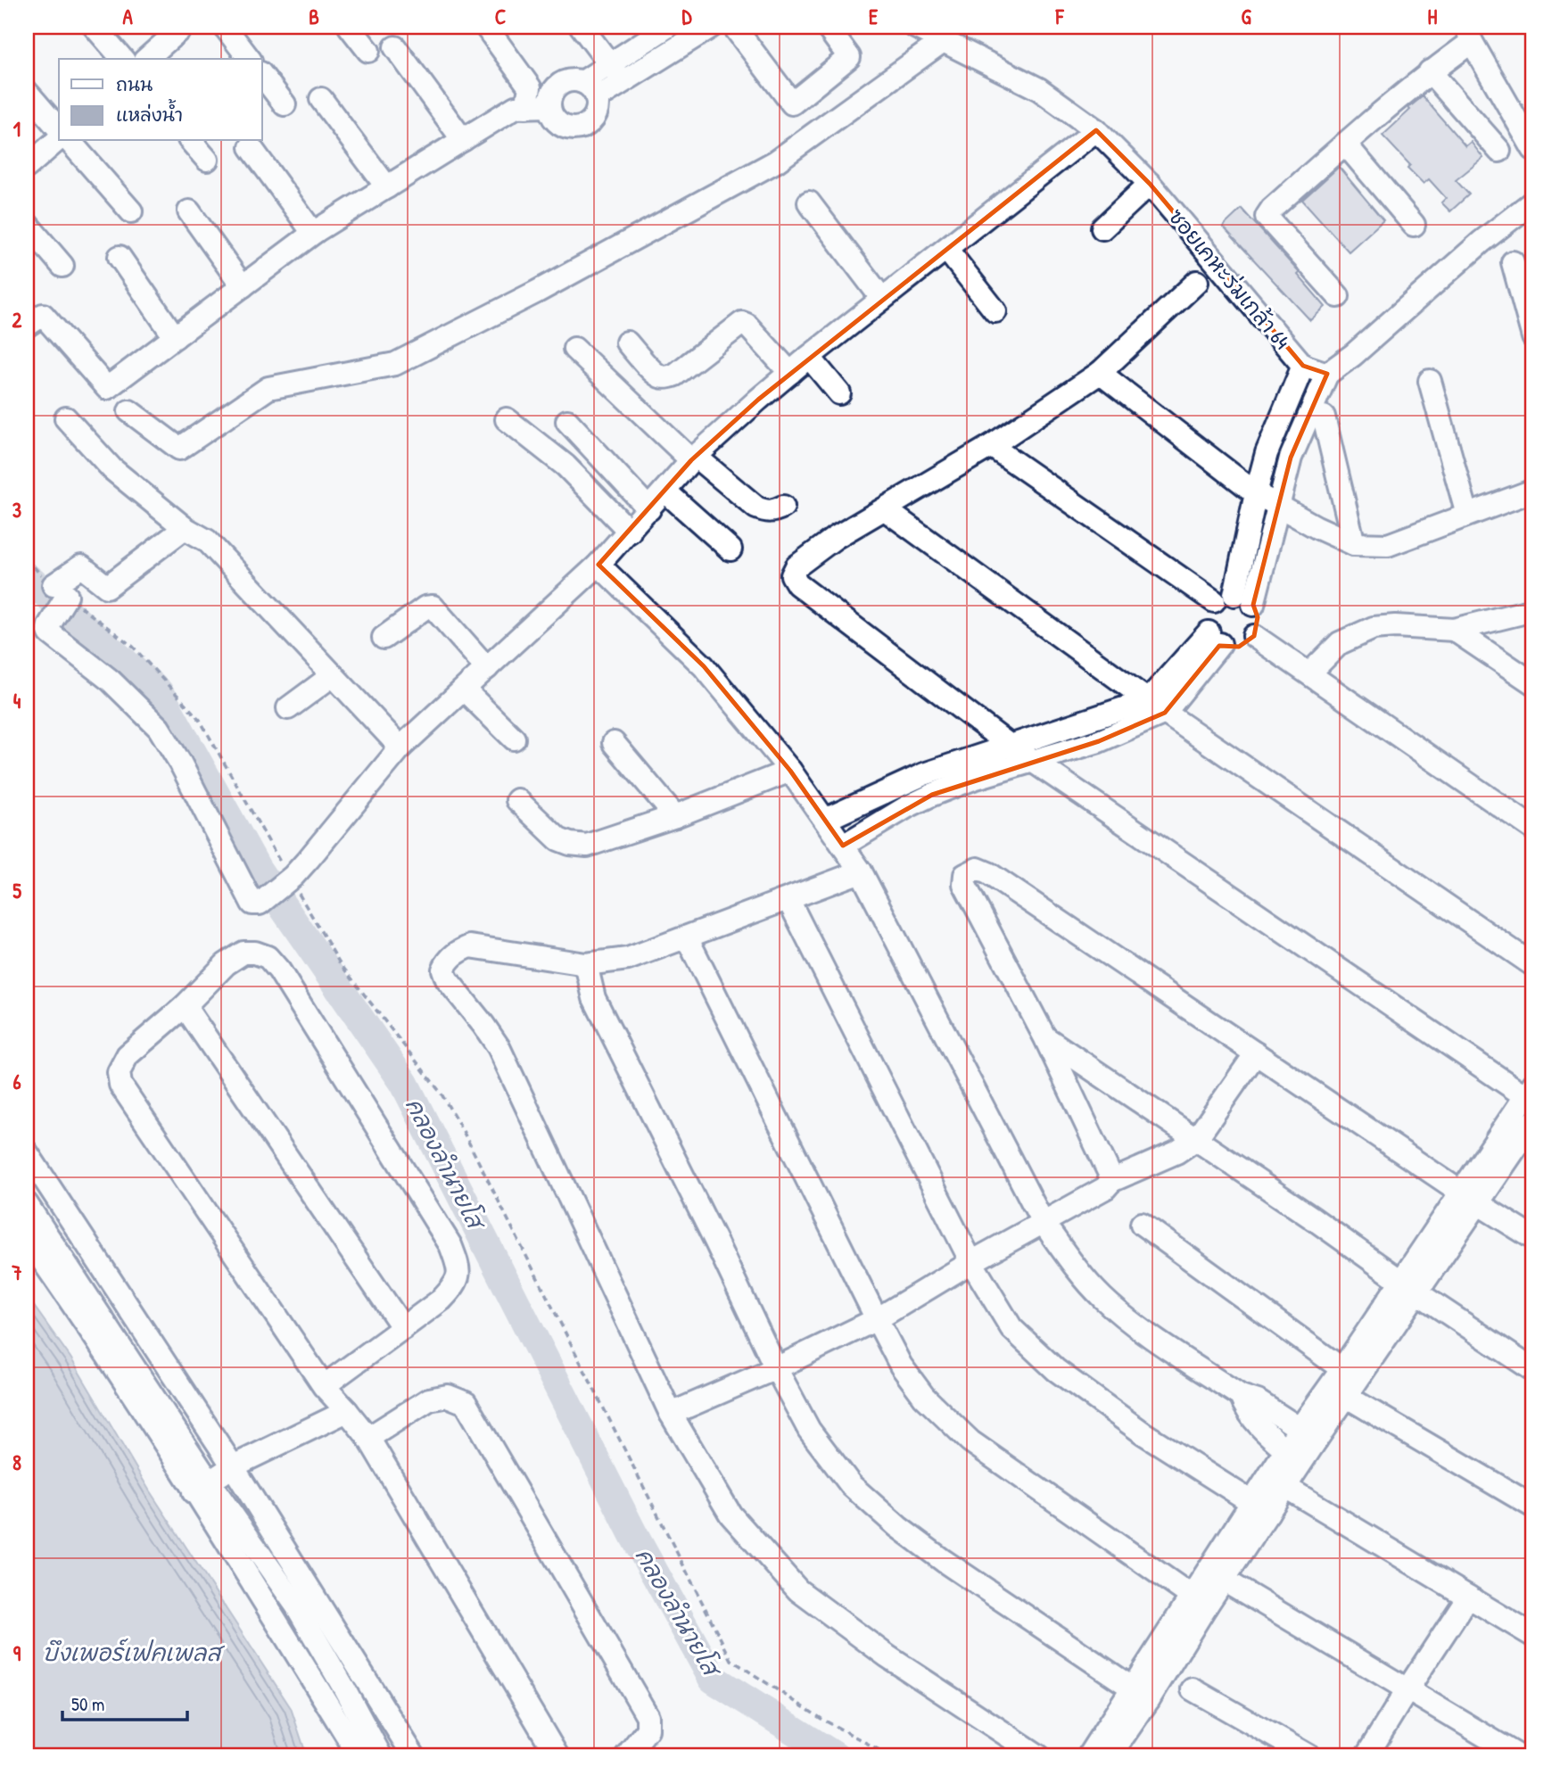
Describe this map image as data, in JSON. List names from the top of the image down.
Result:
{
  "streets": {
    "street": ["ซอยเคหะร่มเกล้า 64"]
  },
  "water": ["คลองลำนายโส", "บึงเพอร์เฟคเพลส"],
  "legend": ["ถนน", "แหล่งน้ำ"],
  "scale_bar": "50 m",
  "grid": {
    "columns": [
      "A",
      "B",
      "C",
      "D",
      "E",
      "F",
      "G",
      "H"
    ],
    "rows": [
      "1",
      "2",
      "3",
      "4",
      "5",
      "6",
      "7",
      "8",
      "9"
    ]
  }
}
